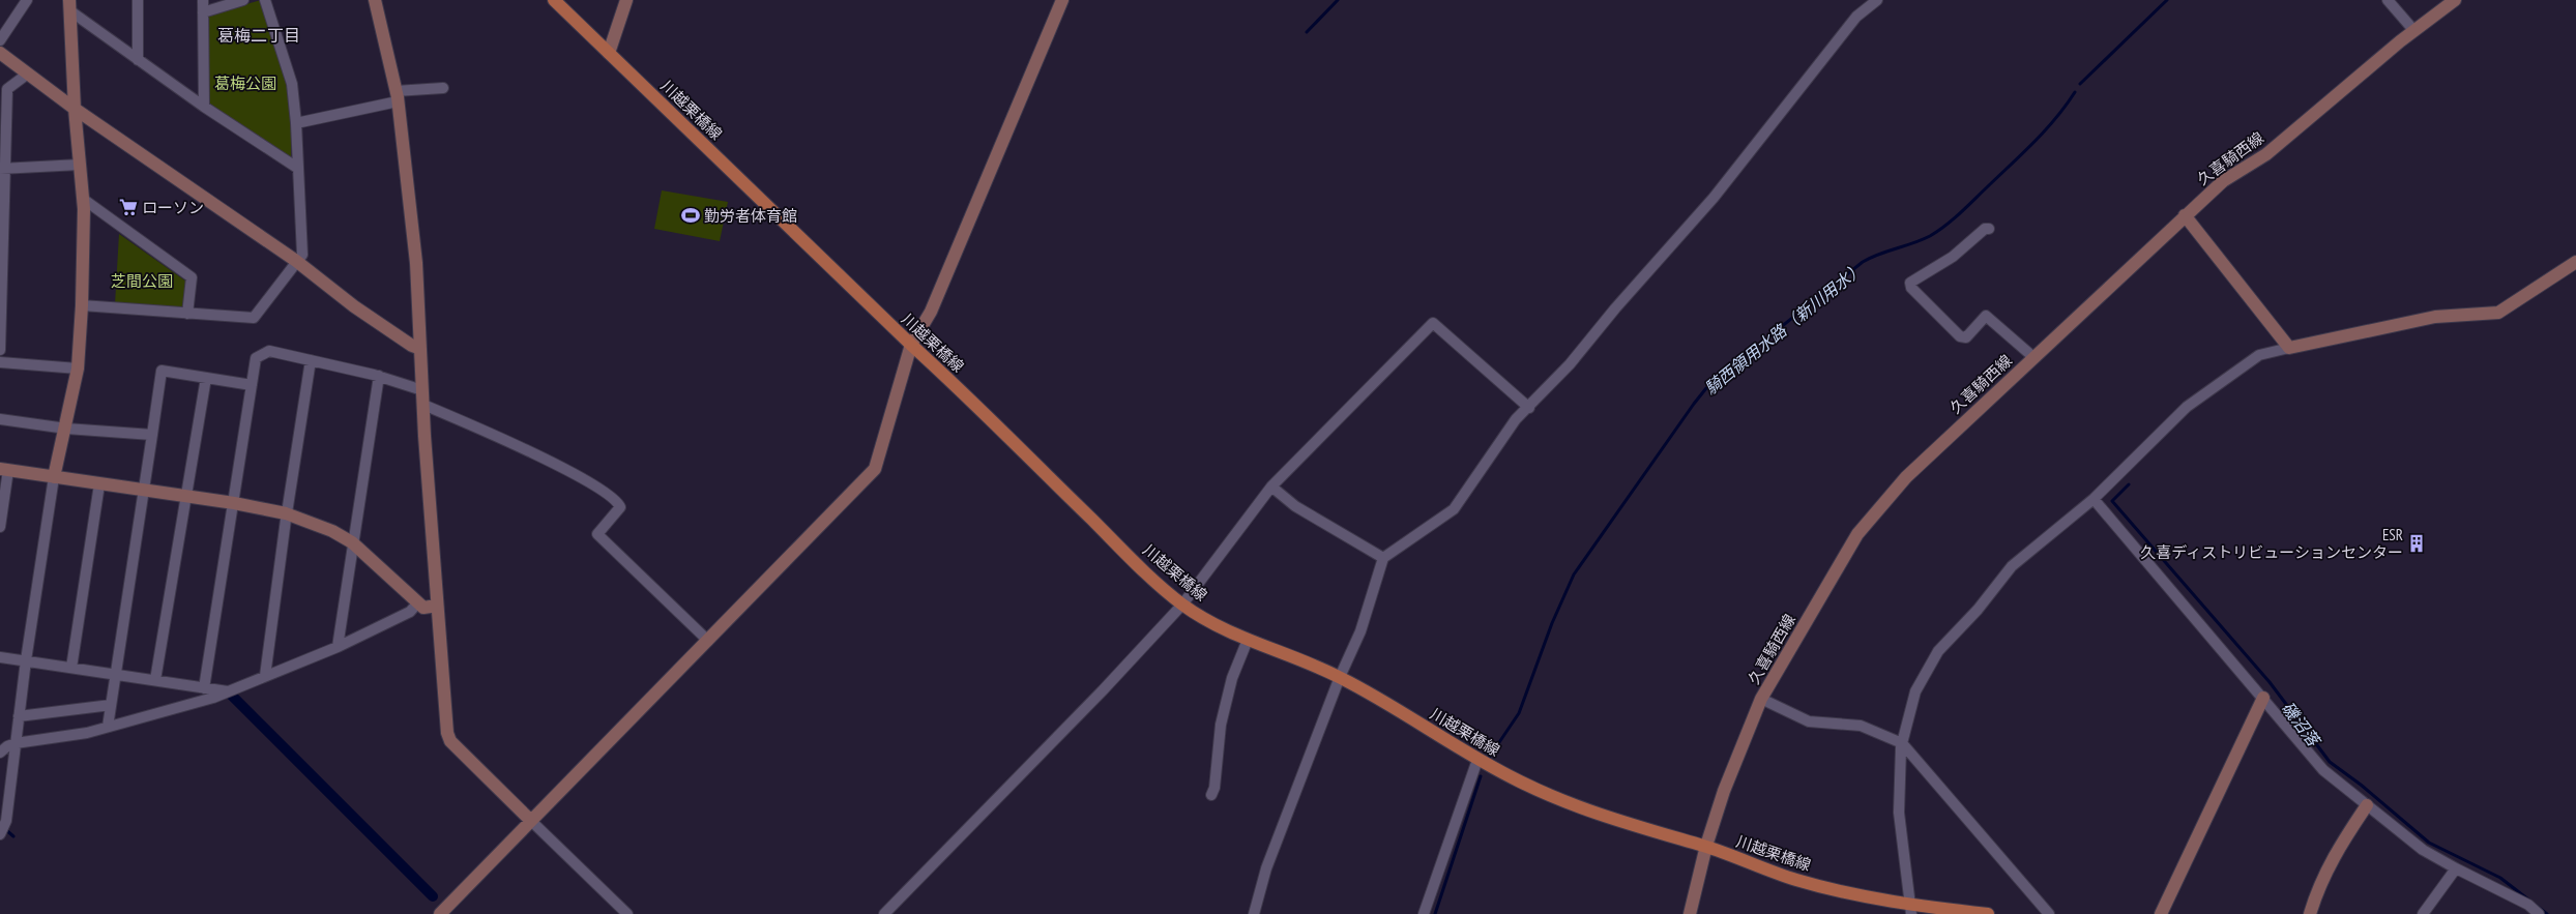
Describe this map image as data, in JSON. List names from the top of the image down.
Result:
{
  "streets": {
    "main road": ["川越栗橋線"],
    "street": ["久喜騎西線"]
  },
  "crossings": [
    ["川越栗橋線", "久喜騎西線"]
  ],
  "districts": ["葛梅二丁目"],
  "water": ["騎西領用水路（新川用水）", "磯沼落"],
  "parks": ["葛梅公園", "芝間公園"],
  "places": {
    "supermarket": ["ローソン"],
    "sports": ["勤労者体育館"],
    "building": ["ESR 久喜ディストリビューションセンター"]
  }
}
